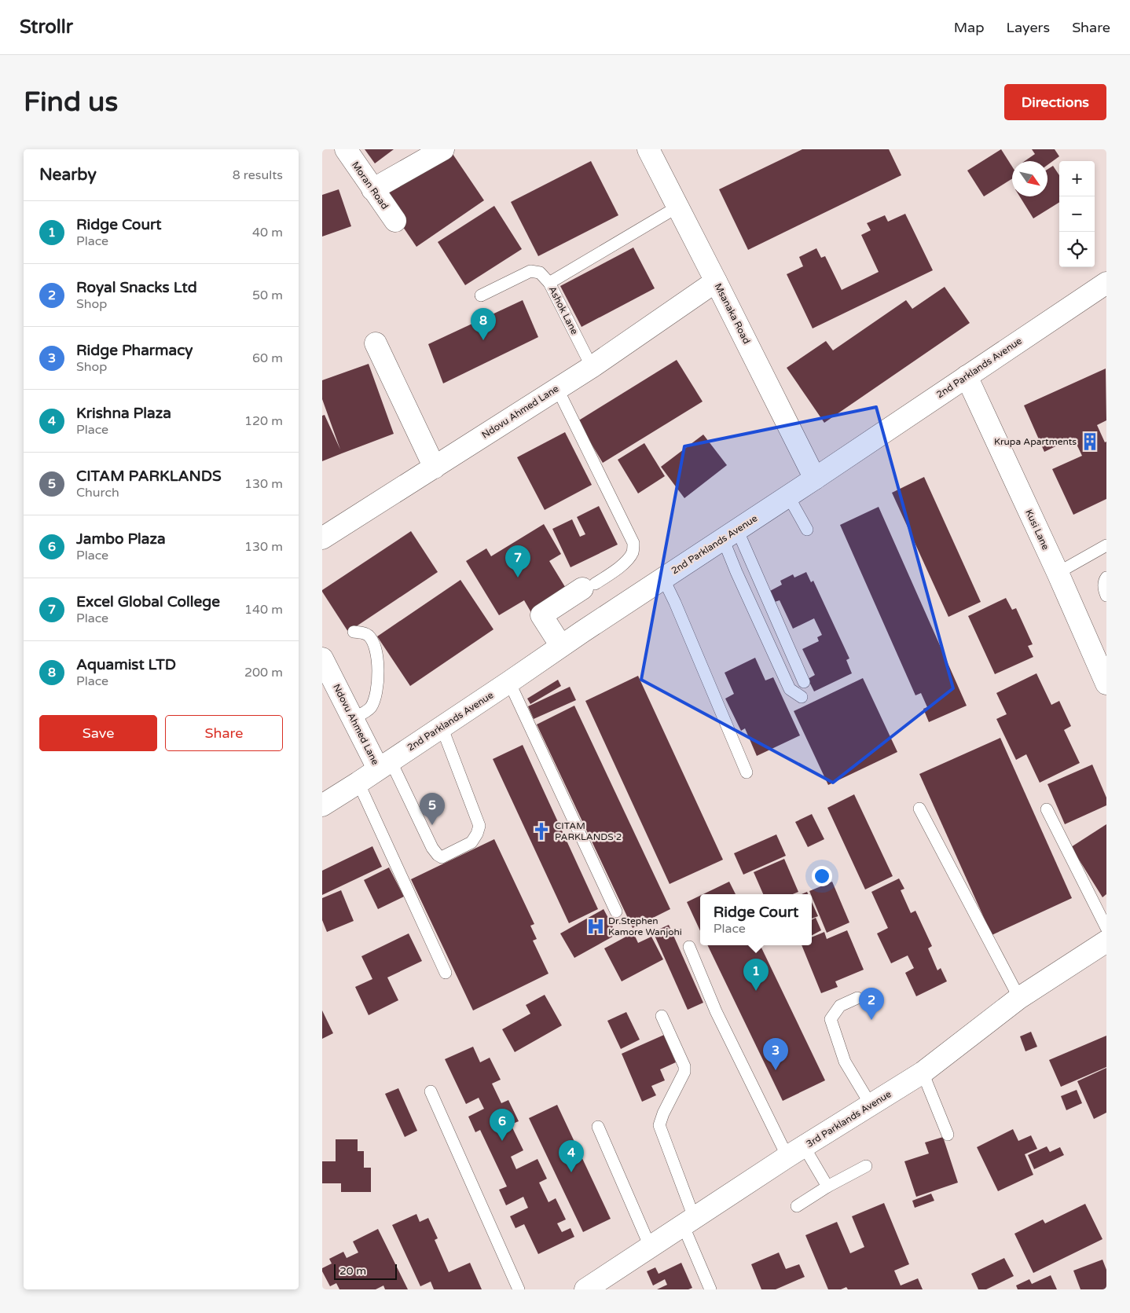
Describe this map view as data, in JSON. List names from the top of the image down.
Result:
{
  "streets": {
    "street": [
      "Moran Road",
      "Msanaka Road",
      "2nd Parklands Avenue",
      "Ndovu Ahmed Lane",
      "Kusi Lane",
      "3rd Parklands Avenue"
    ],
    "lane": ["Ashok Lane"]
  },
  "crossings": [
    ["Ashok Lane", "Ndovu Ahmed Lane"],
    ["Msanaka Road", "2nd Parklands Avenue"],
    ["Msanaka Road", "Ndovu Ahmed Lane"],
    ["2nd Parklands Avenue", "Ndovu Ahmed Lane"],
    ["2nd Parklands Avenue", "Kusi Lane"]
  ],
  "places": {
    "building": ["Krupa Apartments"],
    "church": ["CITAM PARKLANDS 2"],
    "hospital": ["Dr.Stephen Kamore Wanjohi"]
  },
  "scale_bar": "20 m",
  "north": "bottom right",
  "page": {
    "header": "Strollr",
    "nav": ["Map", "Layers", "Share"],
    "buttons": [
      "Directions",
      ["Save", "Share"]
    ],
    "title": "Find us",
    "heading": ["Nearby", "8 results"],
    "map_buttons": ["+", "−"],
    "list": [
      {
        "mark": "1",
        "name": "Ridge Court",
        "note": "Place",
        "value": "40 m"
      },
      {
        "mark": "2",
        "name": "Royal Snacks Ltd",
        "note": "Shop",
        "value": "50 m"
      },
      {
        "mark": "3",
        "name": "Ridge Pharmacy",
        "note": "Shop",
        "value": "60 m"
      },
      {
        "mark": "4",
        "name": "Krishna Plaza",
        "note": "Place",
        "value": "120 m"
      },
      {
        "mark": "5",
        "name": "CITAM PARKLANDS",
        "note": "Church",
        "value": "130 m"
      },
      {
        "mark": "6",
        "name": "Jambo Plaza",
        "note": "Place",
        "value": "130 m"
      },
      {
        "mark": "7",
        "name": "Excel Global College",
        "note": "Place",
        "value": "140 m"
      },
      {
        "mark": "8",
        "name": "Aquamist LTD",
        "note": "Place",
        "value": "200 m"
      }
    ],
    "pins": [
      "8",
      "7",
      "5",
      "1",
      "2",
      "3",
      "6",
      "4"
    ],
    "popup": ["Ridge Court", "Place"],
    "scale": "20 m"
  }
}
